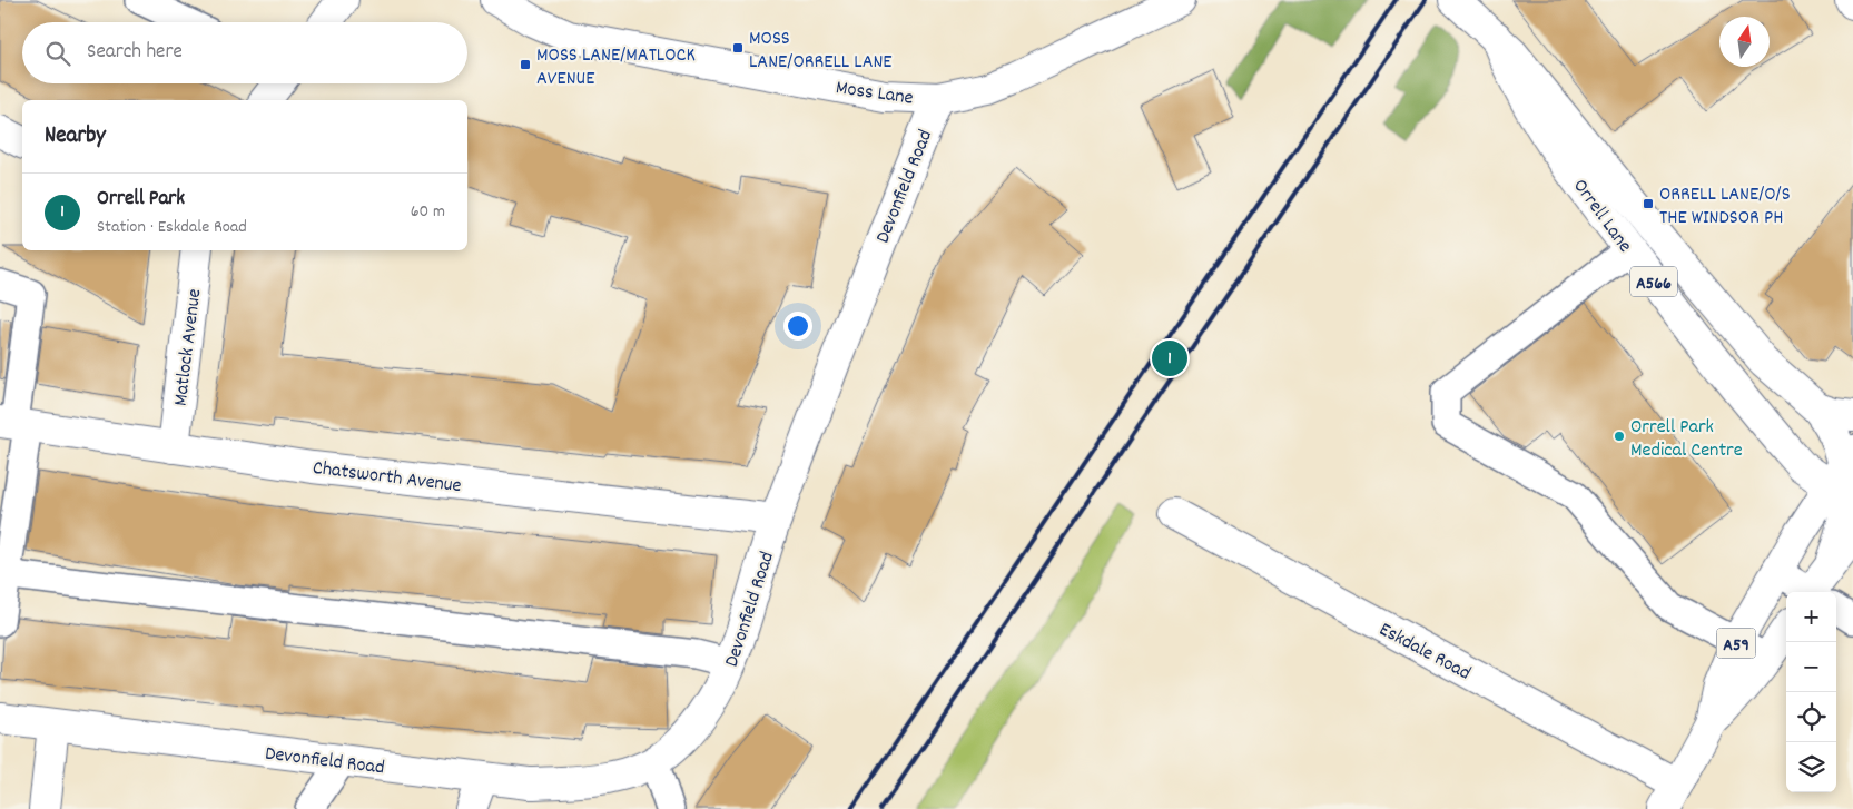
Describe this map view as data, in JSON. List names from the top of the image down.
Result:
{
  "streets": {
    "main road": [
      "Moss Lane",
      "Devonfield Road",
      "Orrell Lane",
      "A566",
      "Matlock Avenue",
      "Chatsworth Avenue",
      "A59",
      "Eskdale Road"
    ]
  },
  "crossings": [
    ["Moss Lane", "Devonfield Road"],
    ["Devonfield Road", "Chatsworth Avenue"],
    ["Orrell Lane", "A59"],
    ["Matlock Avenue", "Chatsworth Avenue"],
    ["A59", "Eskdale Road"]
  ],
  "places": {
    "transit": ["MOSS LANE/ORRELL LANE", "MOSS LANE/MATLOCK AVENUE", "ORRELL LANE/O/S THE WINDSOR PH"],
    "other": ["Orrell Park Medical Centre"]
  },
  "north": "top",
  "page": {
    "search": "Search here",
    "heading": "Nearby",
    "list": [
      {
        "mark": "1",
        "name": "Orrell Park",
        "note": "Station · Eskdale Road",
        "value": "60 m"
      }
    ],
    "pins": "1",
    "map_buttons": ["+", "−"]
  }
}
